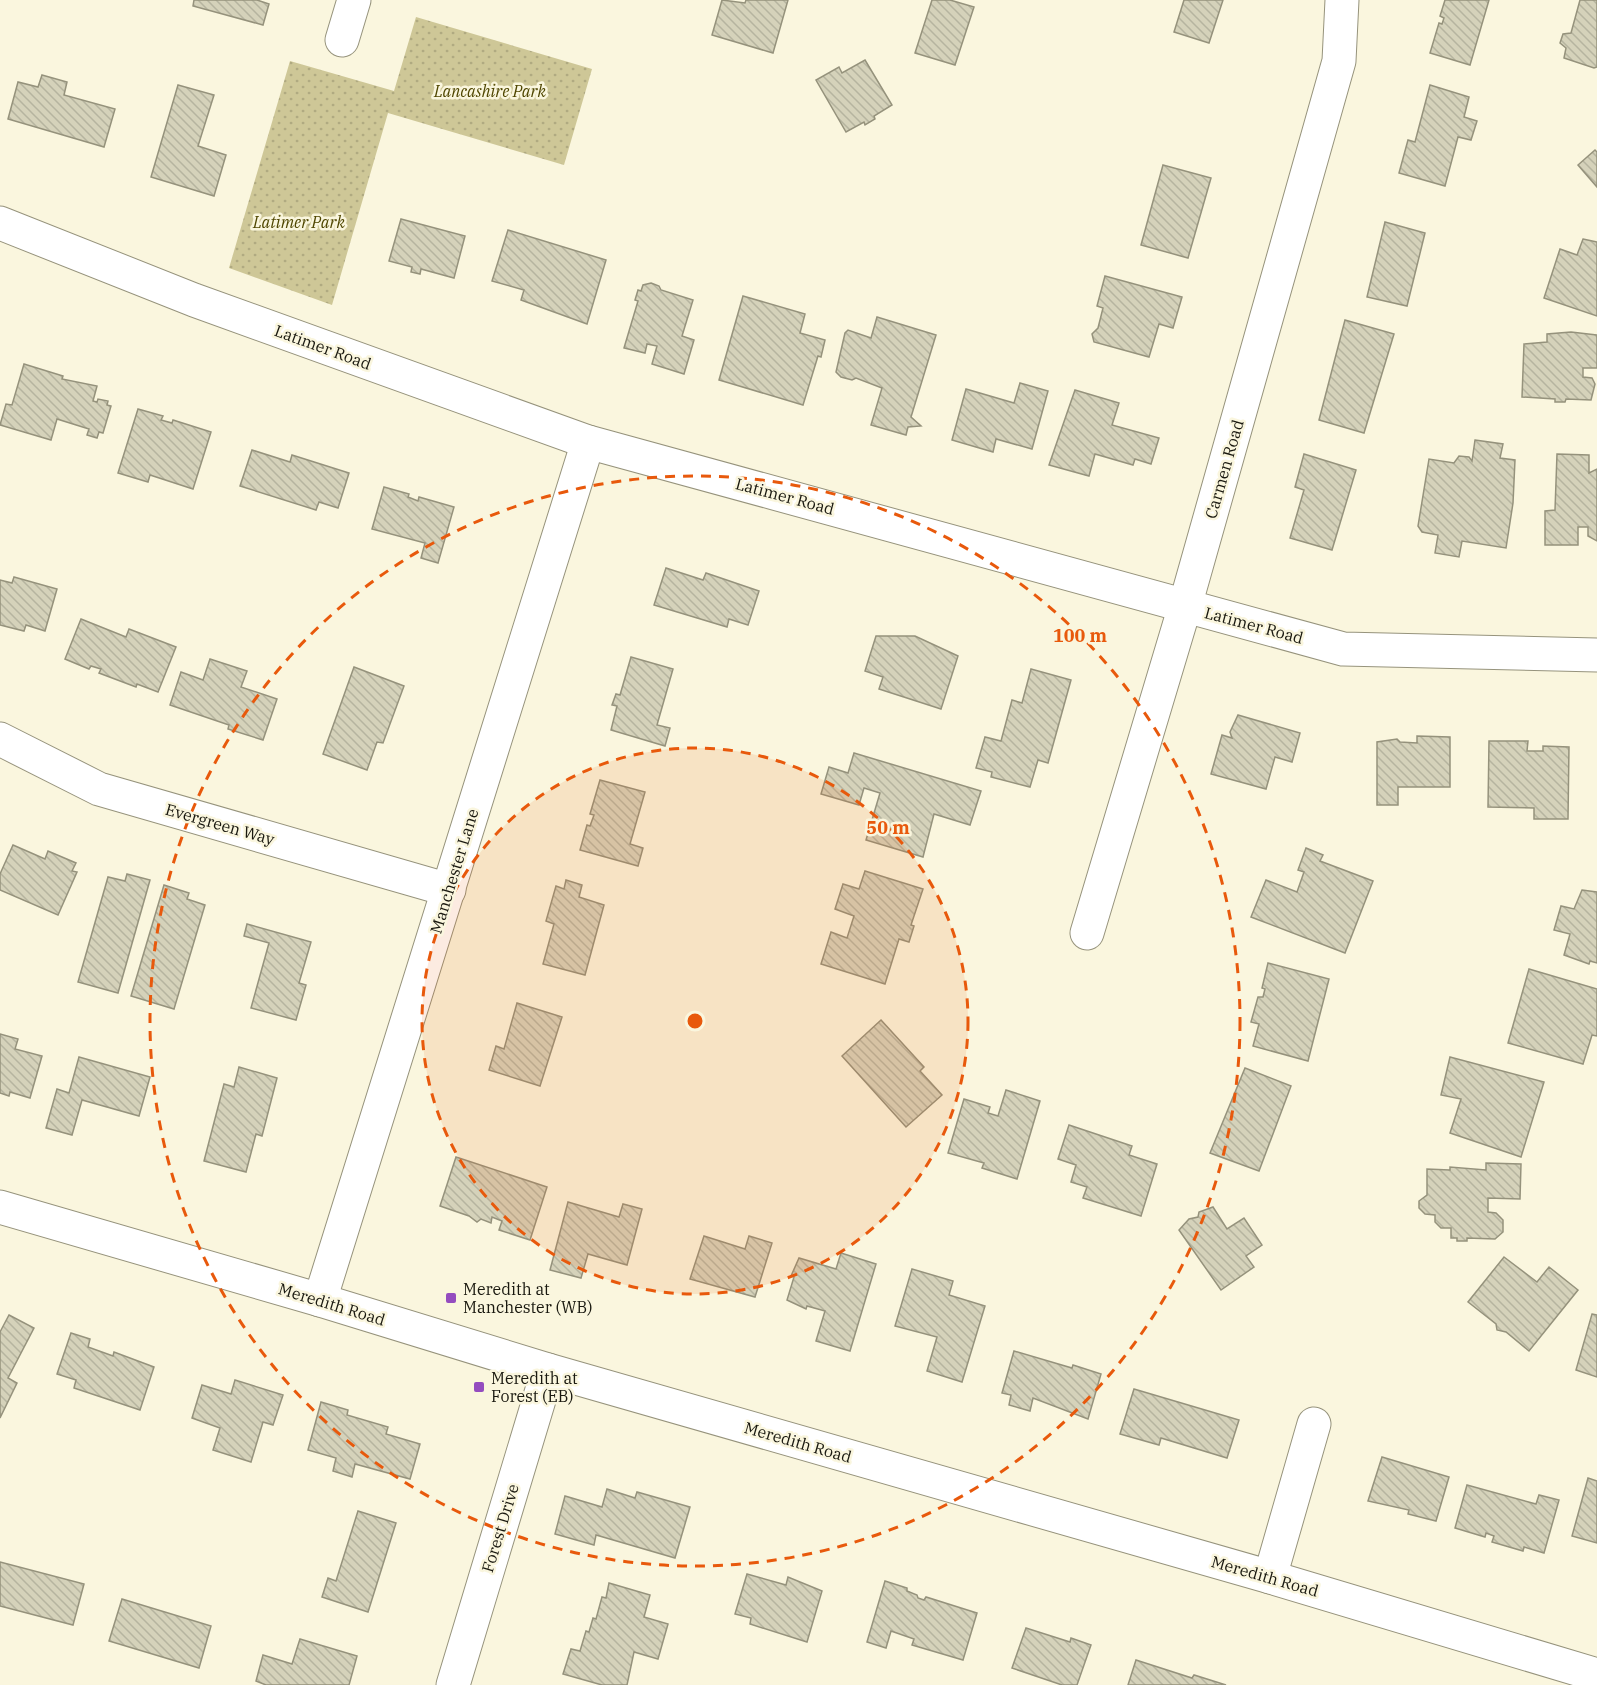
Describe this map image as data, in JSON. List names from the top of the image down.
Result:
{
  "streets": {
    "street": [
      "Latimer Road",
      "Carmen Road",
      "Evergreen Way",
      "Manchester Lane",
      "Meredith Road",
      "Forest Drive"
    ]
  },
  "crossings": [
    ["Latimer Road", "Carmen Road"],
    ["Latimer Road", "Manchester Lane"],
    ["Evergreen Way", "Manchester Lane"],
    ["Manchester Lane", "Meredith Road"],
    ["Meredith Road", "Forest Drive"]
  ],
  "parks": ["Lancashire Park", "Latimer Park"],
  "places": {
    "transit": ["Meredith at Manchester (WB)", "Meredith at Forest (EB)"]
  },
  "rings": ["100 m", "50 m"]
}
